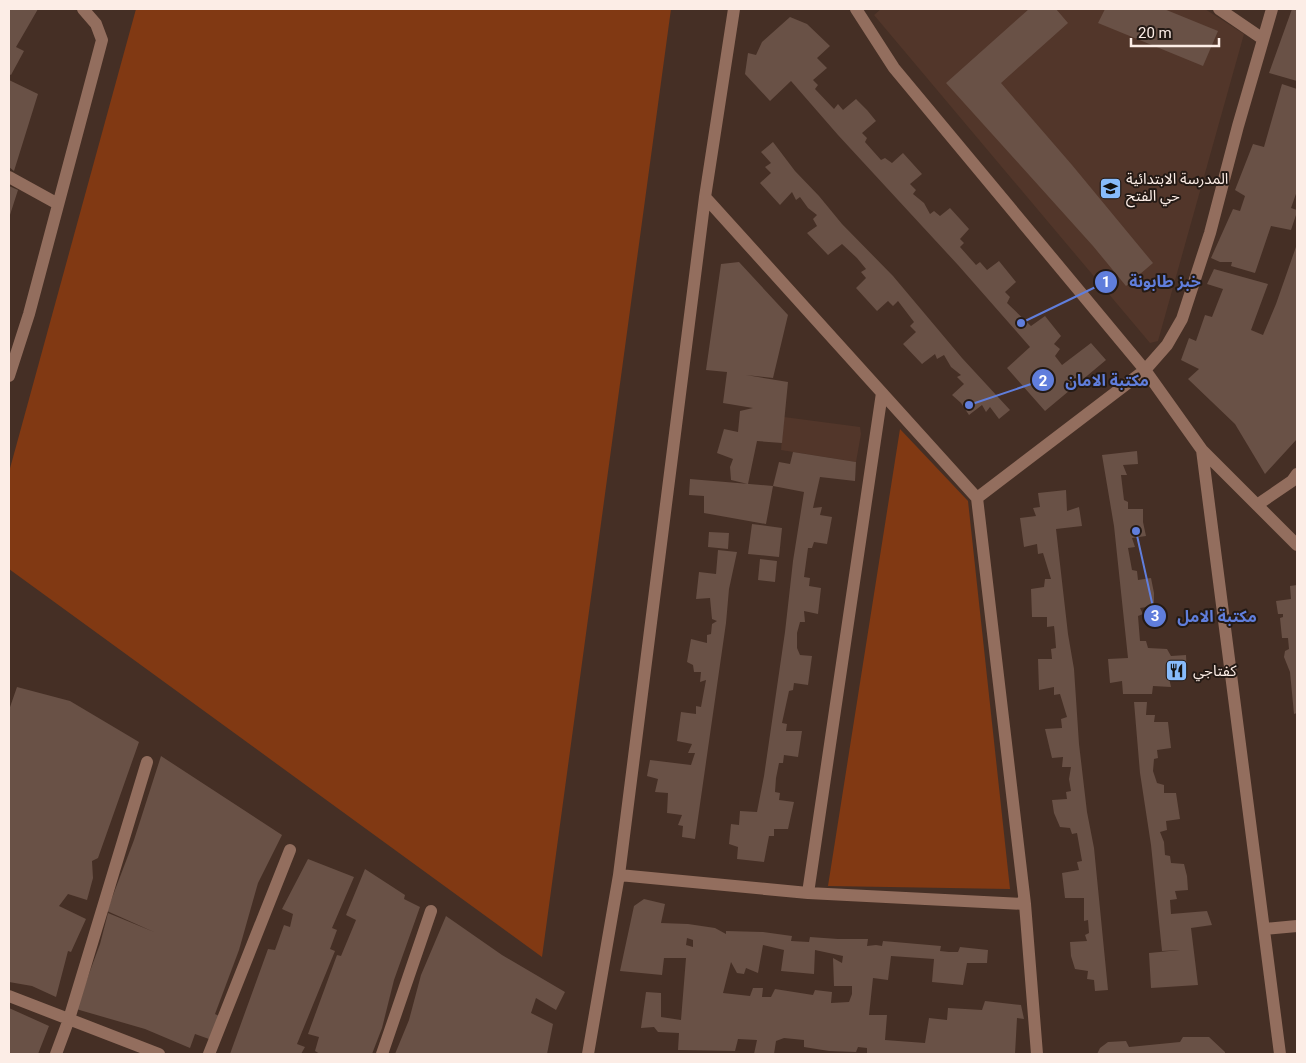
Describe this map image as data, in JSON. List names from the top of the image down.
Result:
{
  "places": {
    "school or university": ["المدرسة الابتدائية حي الفتح"],
    "other": ["خبز طابونة", "مكتبة الامان", "مكتبة الامل"],
    "restaurant": ["كفتاجي"]
  },
  "scale_bar": "20 m"
}
